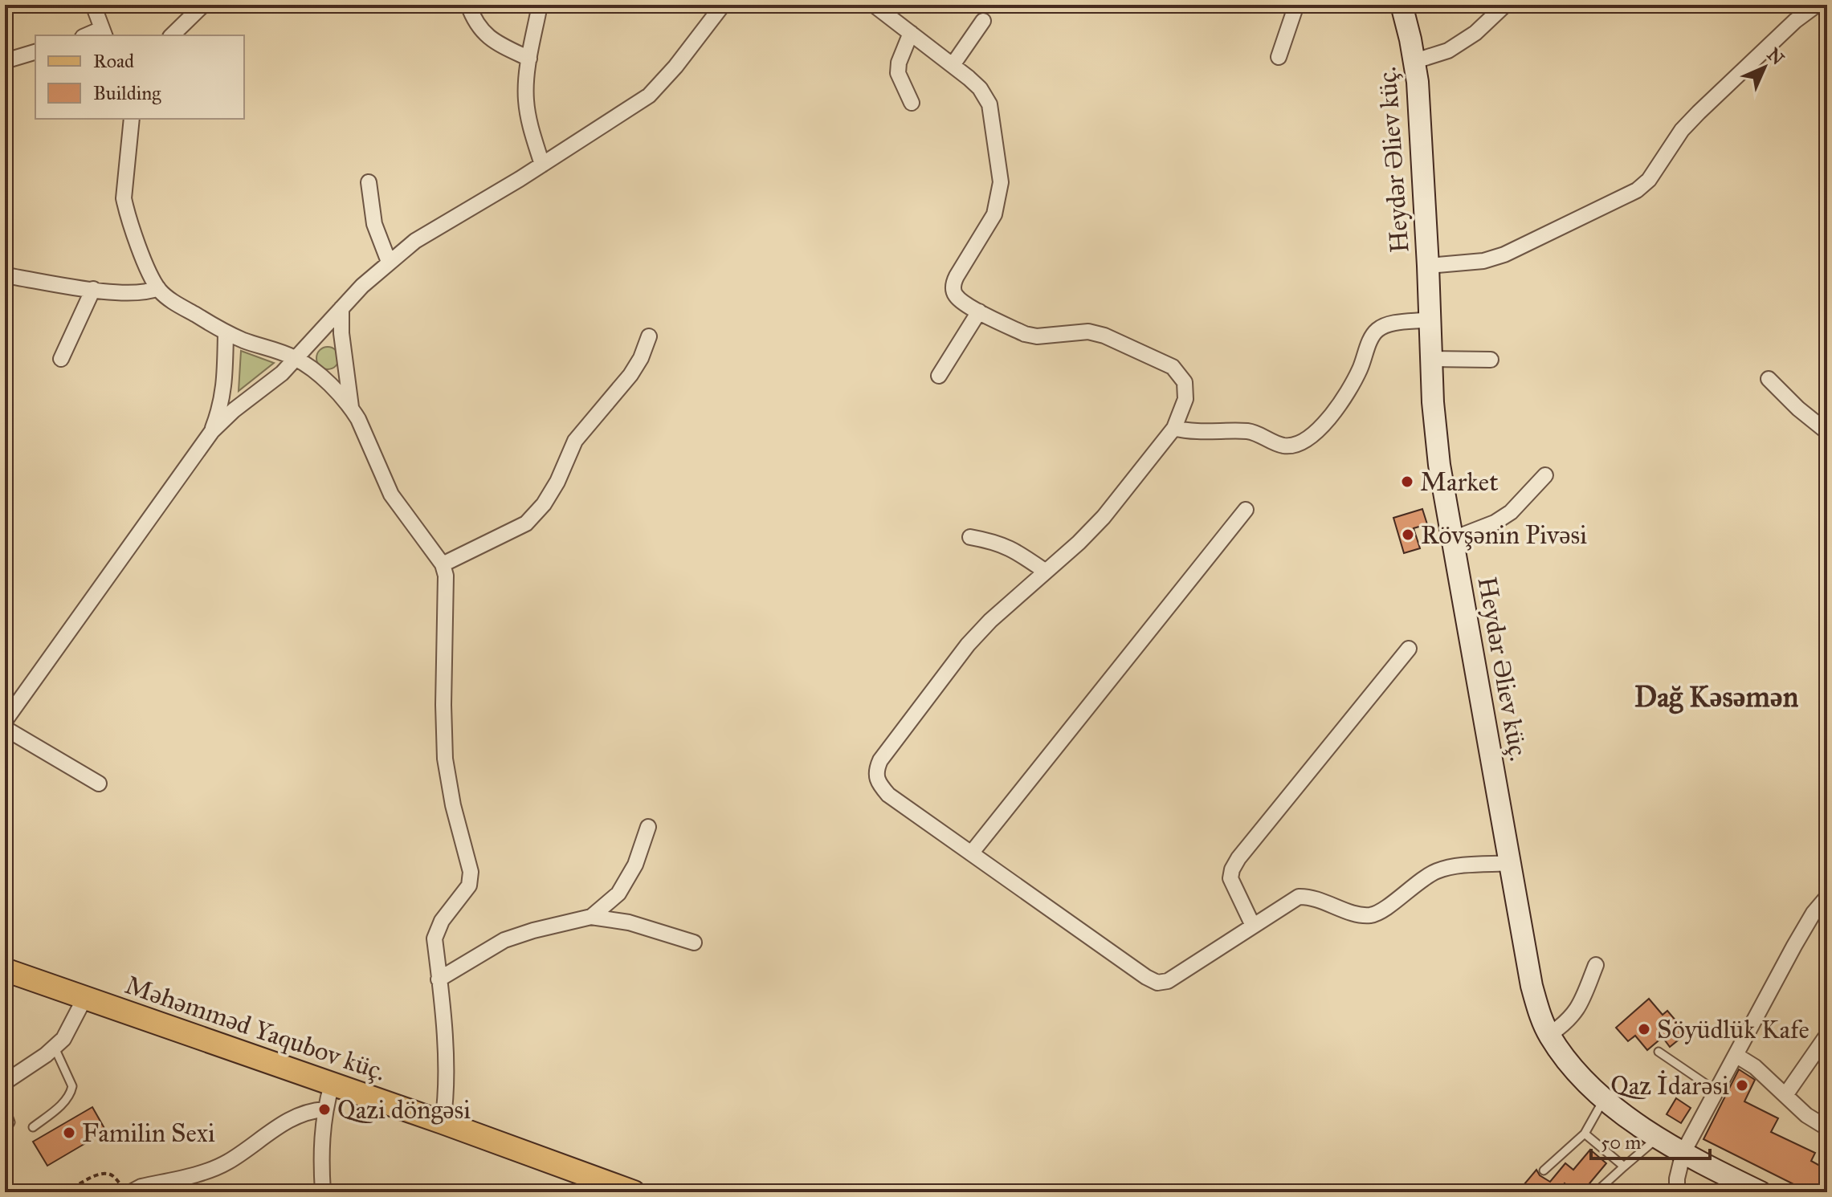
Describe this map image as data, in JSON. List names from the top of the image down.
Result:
{
  "streets": {
    "main road": ["Heydər Əliev küç.", "Məhəmməd Yaqubov küç."]
  },
  "districts": ["Dağ Kəsəmən"],
  "places": [
    "Market",
    "Rövşənin Pivəsi",
    "Söyüdlük Kafe",
    "Qaz İdarəsi",
    "Qazi döngəsi",
    "Familin Sexi"
  ],
  "legend": ["Road", "Building"],
  "scale_bar": "50 m",
  "north": "top right"
}
